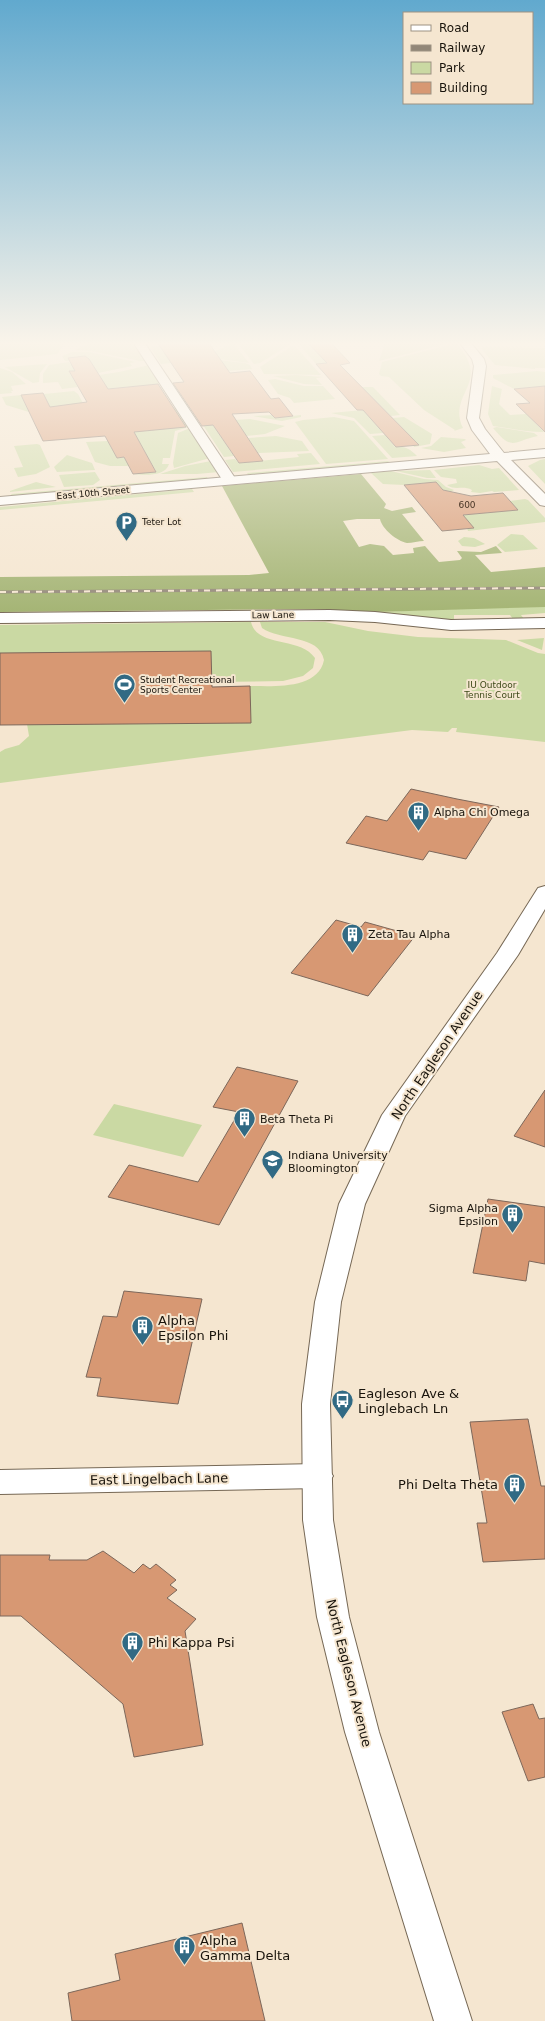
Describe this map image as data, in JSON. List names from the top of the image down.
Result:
{
  "streets": {
    "street": [
      "East 10th Street",
      "Law Lane",
      "North Eagleson Avenue",
      "East Lingelbach Lane"
    ]
  },
  "crossings": [
    ["North Eagleson Avenue", "East Lingelbach Lane"]
  ],
  "parks": ["IU Outdoor Tennis Court"],
  "places": {
    "parking": ["Teter Lot"],
    "sports": ["Student Recreational Sports Center"],
    "building": [
      "Alpha Chi Omega",
      "Zeta Tau Alpha",
      "Beta Theta Pi",
      "Sigma Alpha Epsilon",
      "Alpha Epsilon Phi",
      "Phi Delta Theta",
      "Phi Kappa Psi",
      "Alpha Gamma Delta"
    ],
    "school or university": ["Indiana University Bloomington"],
    "bus stop": ["Eagleson Ave & Linglebach Ln"]
  },
  "house_numbers": ["600"],
  "legend": [
    "Road",
    "Railway",
    "Park",
    "Building"
  ]
}
